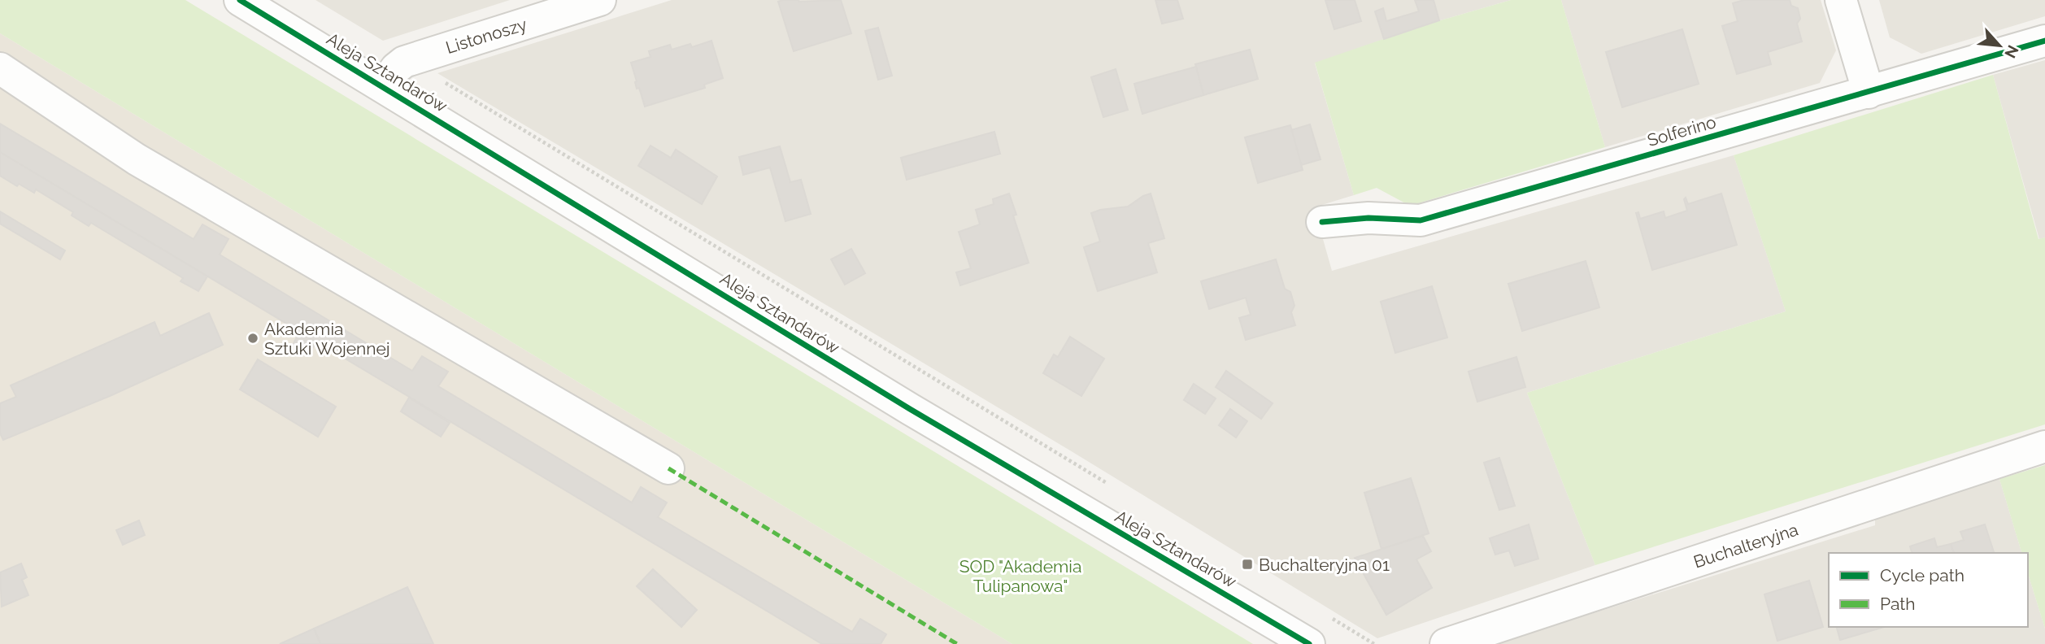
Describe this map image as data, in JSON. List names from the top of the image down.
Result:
{
  "streets": {
    "street": [
      "Listonoszy",
      "Aleja Sztandarów",
      "Solferino",
      "Buchalteryjna"
    ]
  },
  "crossings": [
    ["Listonoszy", "Aleja Sztandarów"]
  ],
  "parks": ["SOD \"Akademia Tulipanowa\""],
  "places": {
    "other": ["Akademia Sztuki Wojennej"],
    "transit": ["Buchalteryjna 01"]
  },
  "legend": ["Cycle path", "Path"],
  "north": "bottom right"
}
